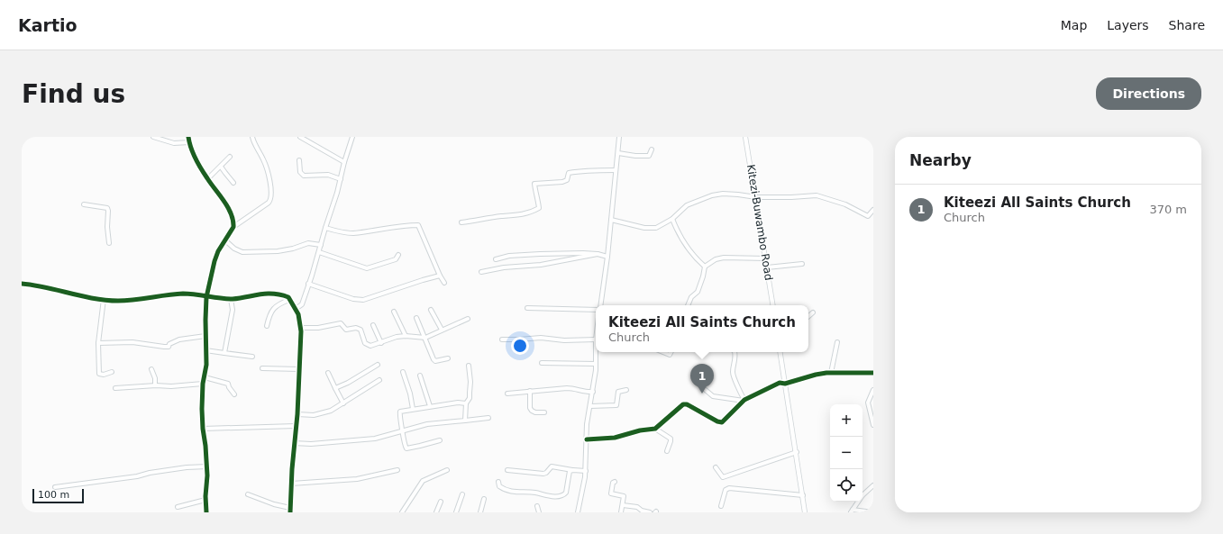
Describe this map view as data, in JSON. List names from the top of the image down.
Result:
{
  "streets": {
    "street": ["Kitezi-Buwambo Road"]
  },
  "scale_bar": "100 m",
  "page": {
    "header": "Kartio",
    "nav": ["Map", "Layers", "Share"],
    "buttons": "Directions",
    "title": "Find us",
    "heading": "Nearby",
    "list": [
      {
        "mark": "1",
        "name": "Kiteezi All Saints Church",
        "note": "Church",
        "value": "370 m"
      }
    ],
    "popup": ["Kiteezi All Saints Church", "Church"],
    "pins": "1",
    "map_buttons": ["+", "−"],
    "scale": "100 m"
  }
}
